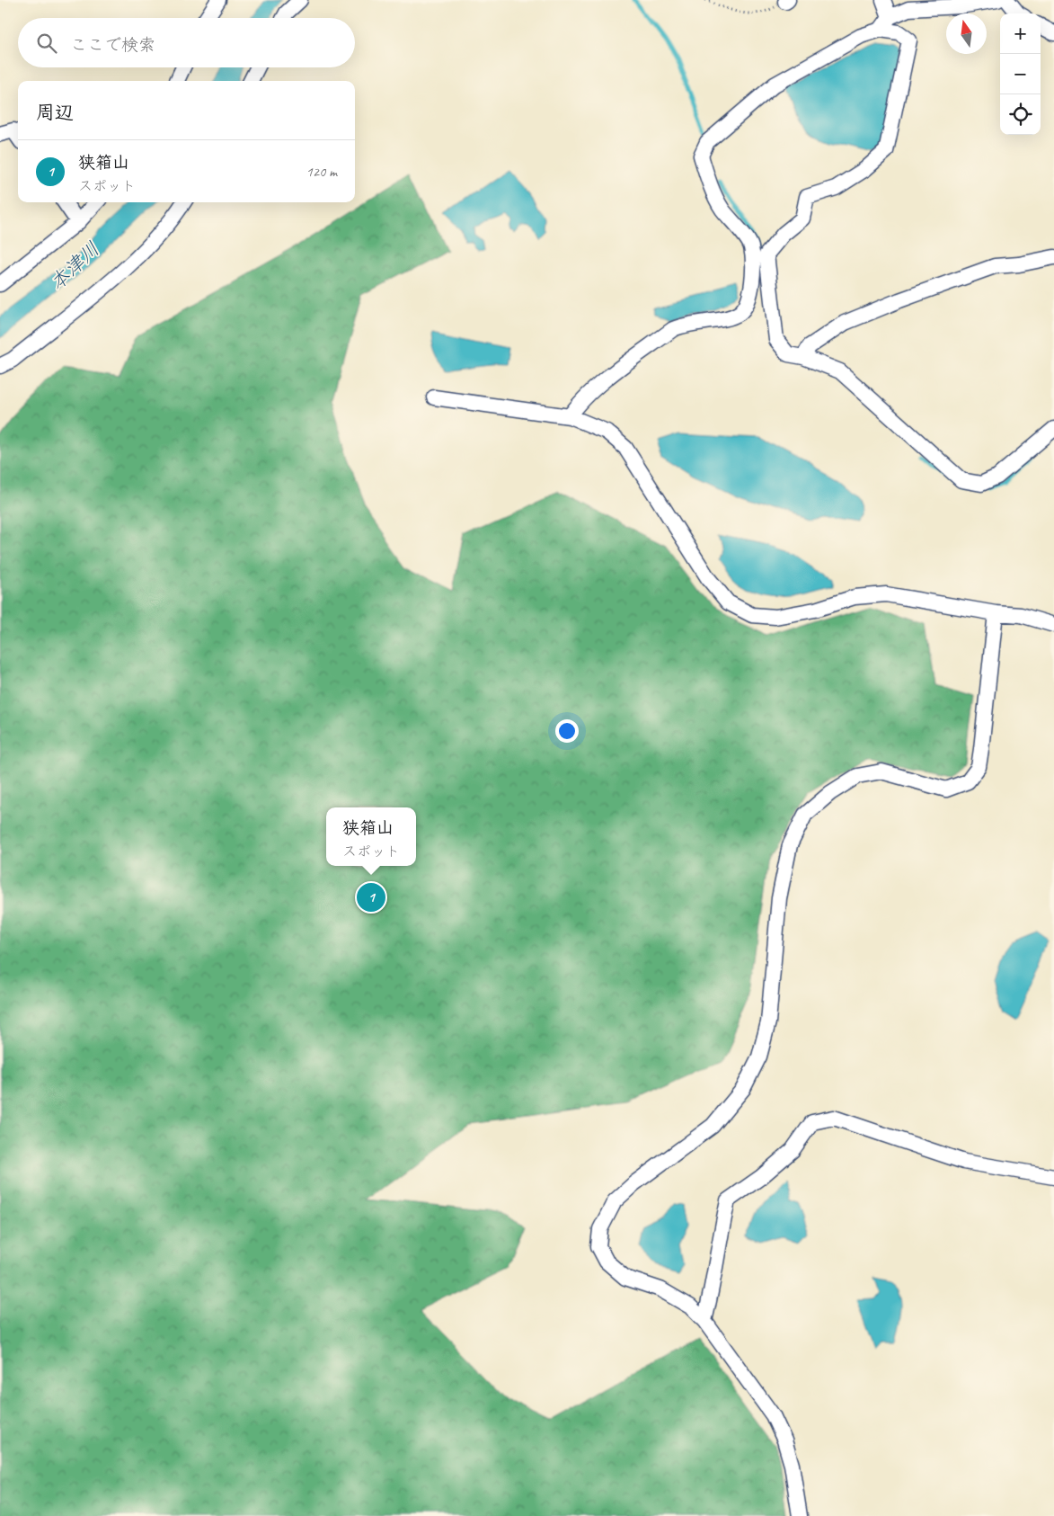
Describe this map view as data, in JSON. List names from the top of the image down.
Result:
{
  "water": ["本津川"],
  "north": "top",
  "page": {
    "map_buttons": ["+", "−"],
    "search": "ここで検索",
    "heading": "周辺",
    "list": [
      {
        "mark": "1",
        "name": "狭箱山",
        "note": "スポット",
        "value": "120 m"
      }
    ],
    "popup": ["狭箱山", "スポット"],
    "pins": "1"
  }
}
